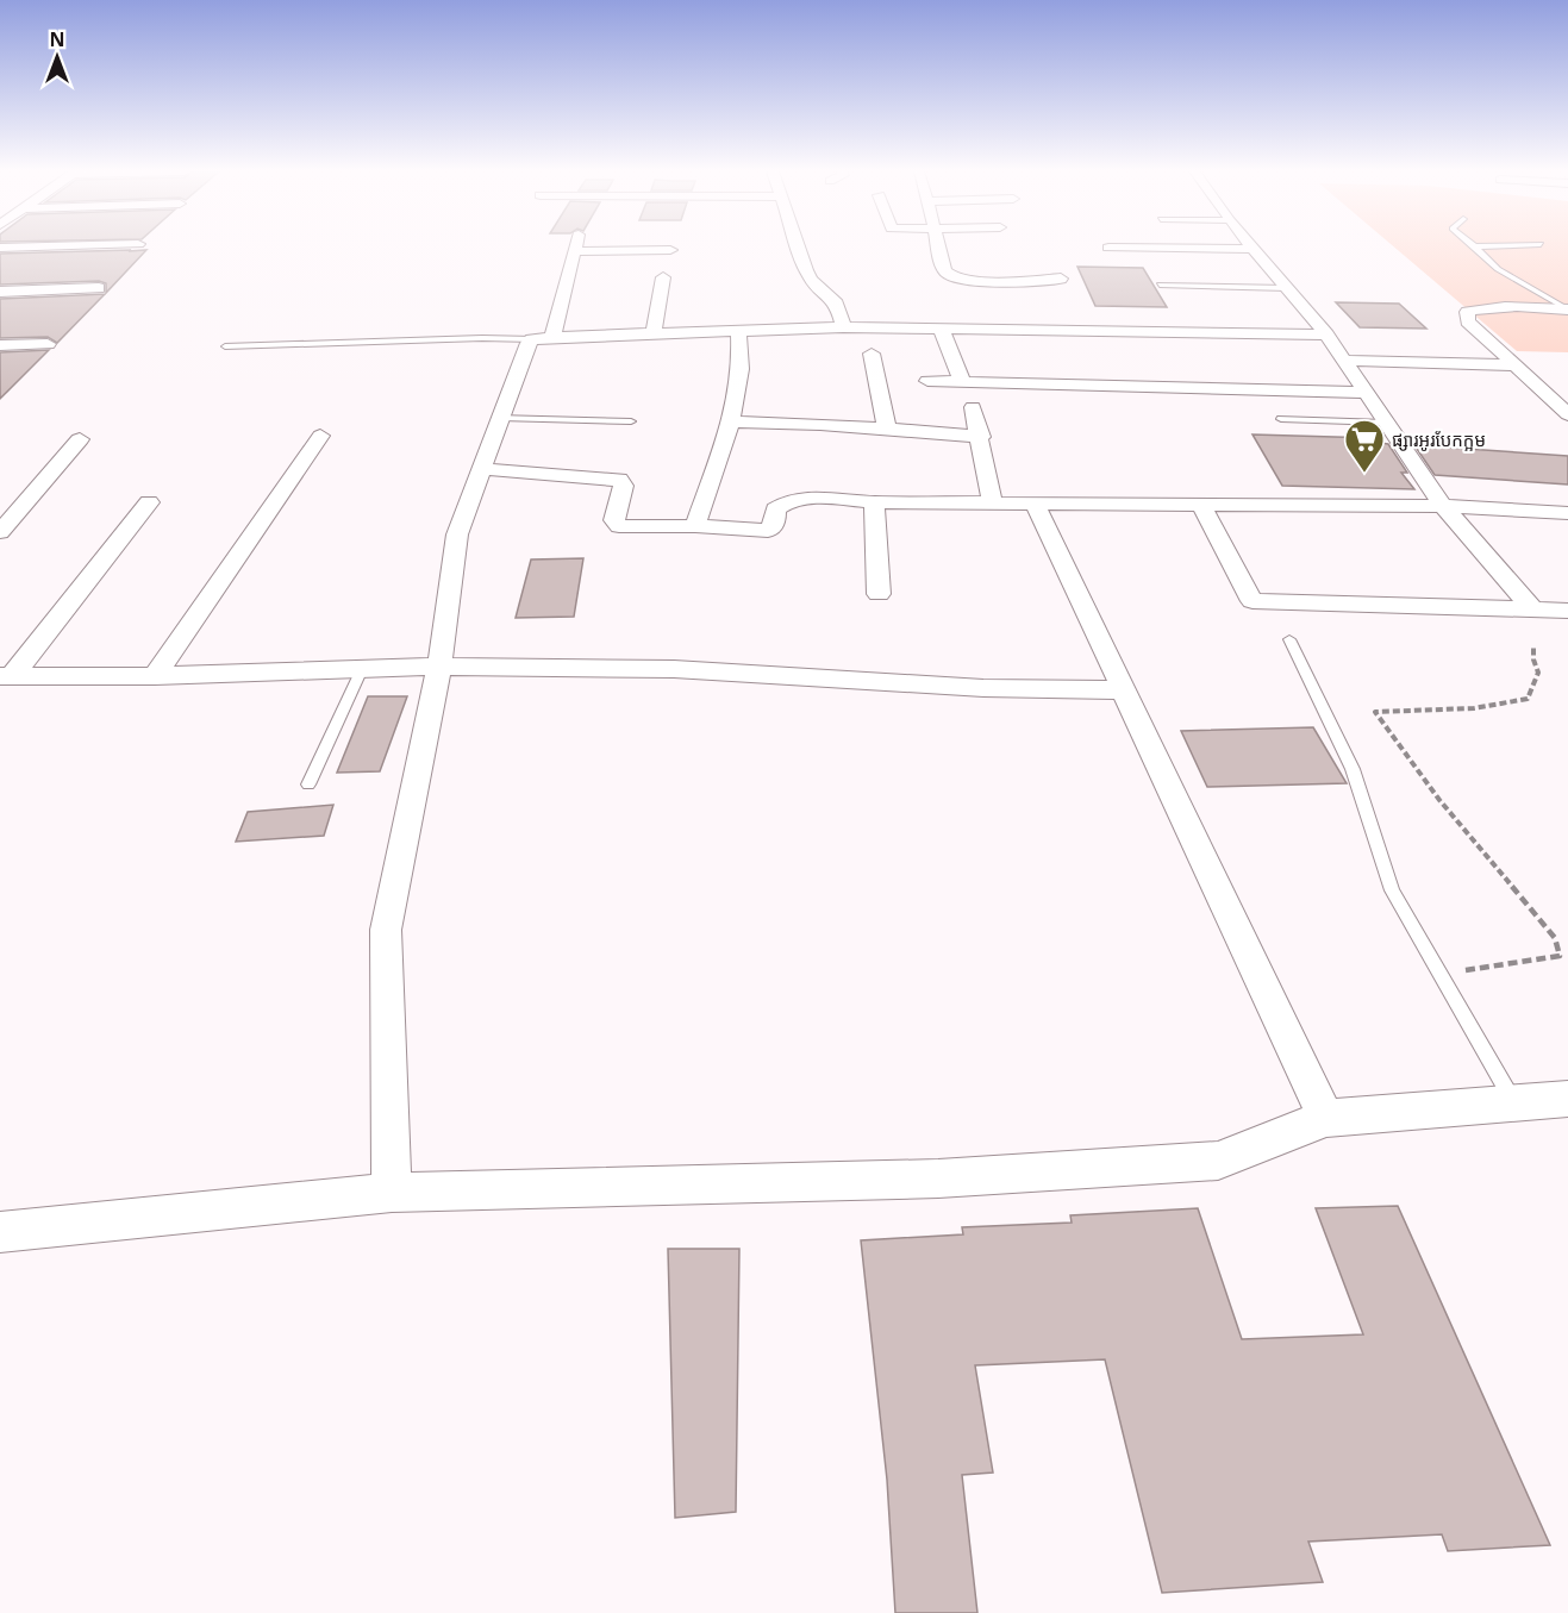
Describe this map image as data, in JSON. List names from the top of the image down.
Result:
{
  "places": {
    "supermarket": ["ផ្សារអូរបែកក្អម"]
  },
  "north": "top"
}
